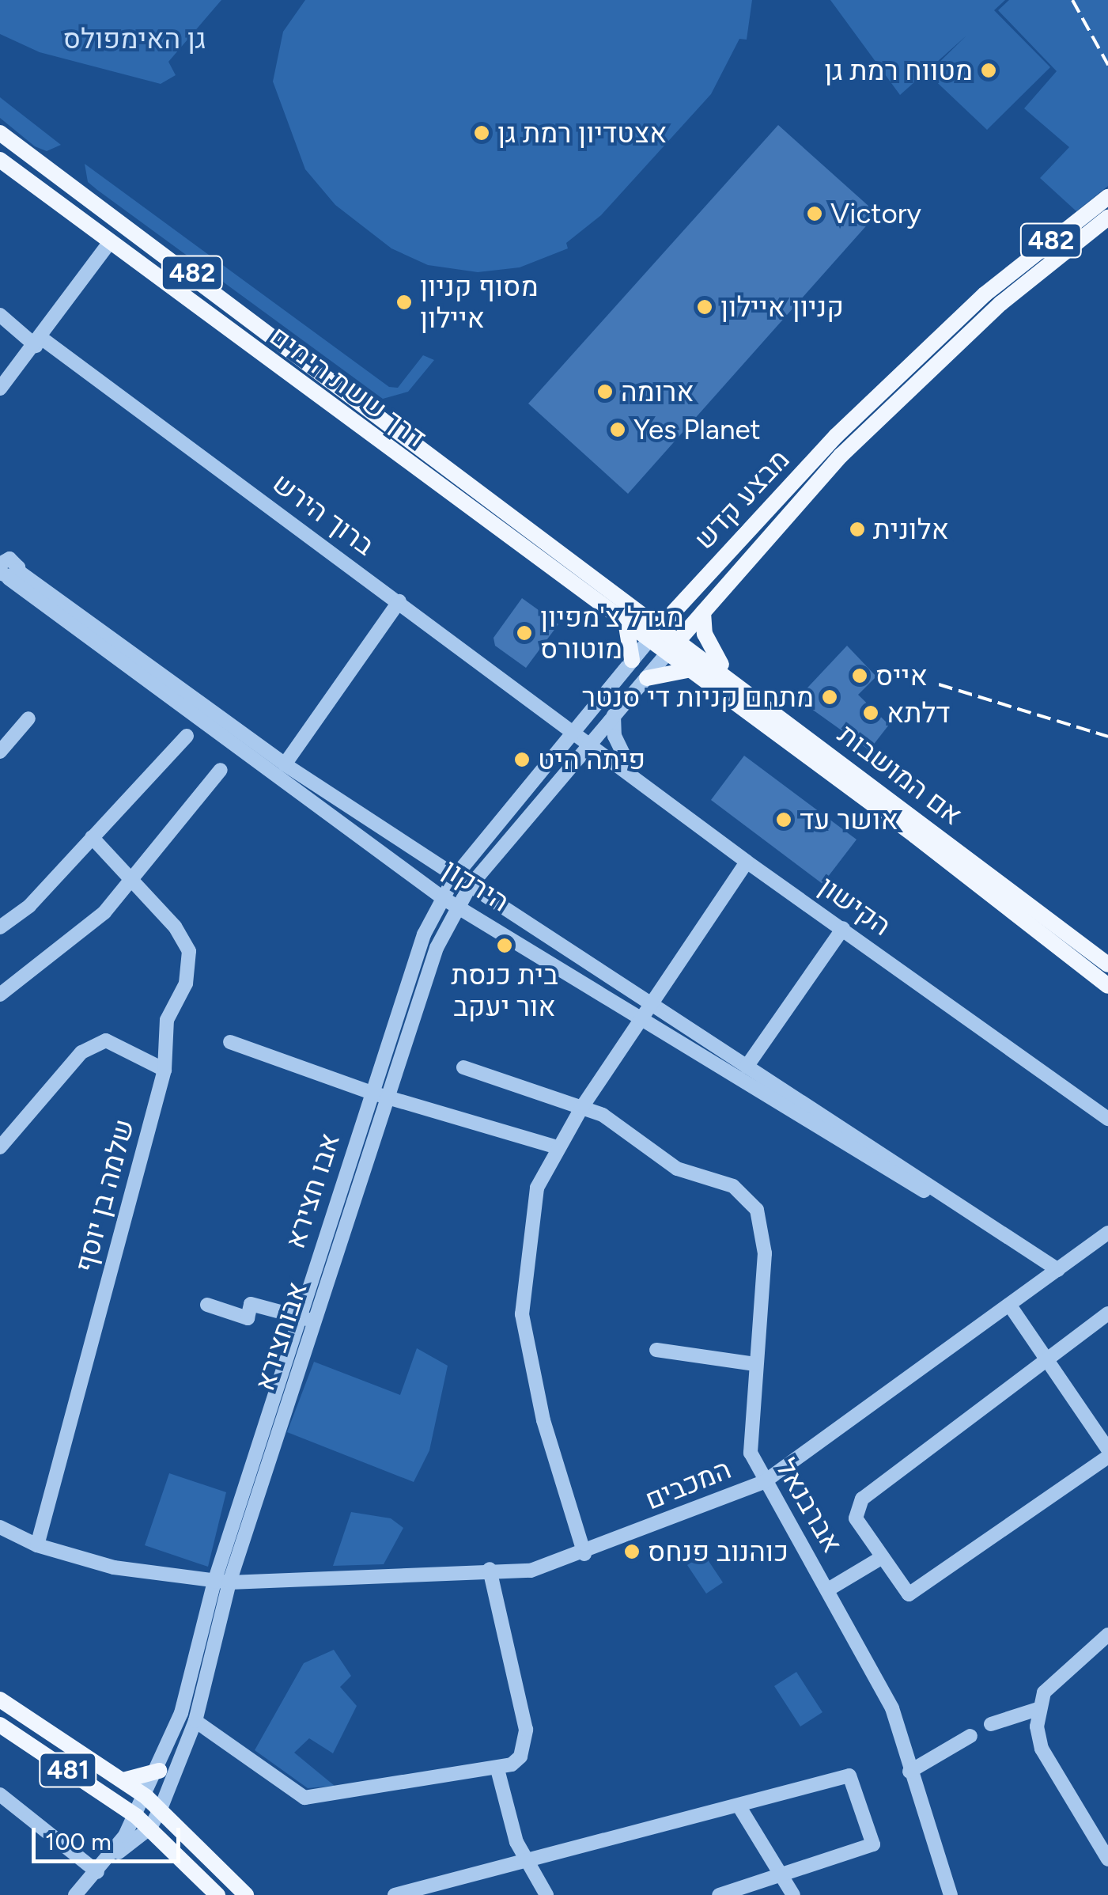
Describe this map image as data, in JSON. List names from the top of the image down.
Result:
{
  "streets": {
    "main road": [
      "482",
      "דרך ששת הימים",
      "מבצע קדש",
      "אם המושבות",
      "481"
    ],
    "street": [
      "ברוך הירש",
      "הירקון",
      "הקישון",
      "אבו חצירא",
      "שלמה בן יוסף",
      "אבוחצירא",
      "המכבים",
      "אברבנאל"
    ]
  },
  "crossings": [
    ["דרך ששת הימים", "מבצע קדש"],
    ["דרך ששת הימים", "אם המושבות"],
    ["מבצע קדש", "ברוך הירש"],
    ["מבצע קדש", "אם המושבות"],
    ["מבצע קדש", "הירקון"],
    ["מבצע קדש", "הקישון"],
    ["מבצע קדש", "אבו חצירא"],
    ["ברוך הירש", "הקישון"],
    ["הירקון", "אבו חצירא"],
    ["הירקון", "המכבים"],
    ["אבו חצירא", "אבוחצירא"],
    ["אבו חצירא", "המכבים"],
    ["אבו חצירא", "481"],
    ["שלמה בן יוסף", "המכבים"],
    ["אבוחצירא", "המכבים"],
    ["אבוחצירא", "481"],
    ["המכבים", "אברבנאל"]
  ],
  "parks": ["גן האימפולס"],
  "places": [
    "מטווח רמת גן",
    "אצטדיון רמת גן",
    "Victory",
    "מסוף קניון איילון",
    "קניון איילון",
    "ארומה",
    "Yes Planet",
    "אלונית",
    "מגדל צ'מפיון מוטורס",
    "אייס",
    "מתחם קניות די סנטר",
    "דלתא",
    "פיתה היט",
    "אושר עד",
    "בית כנסת אור יעקב",
    "כוהנוב פנחס"
  ],
  "scale_bar": "100 m"
}
